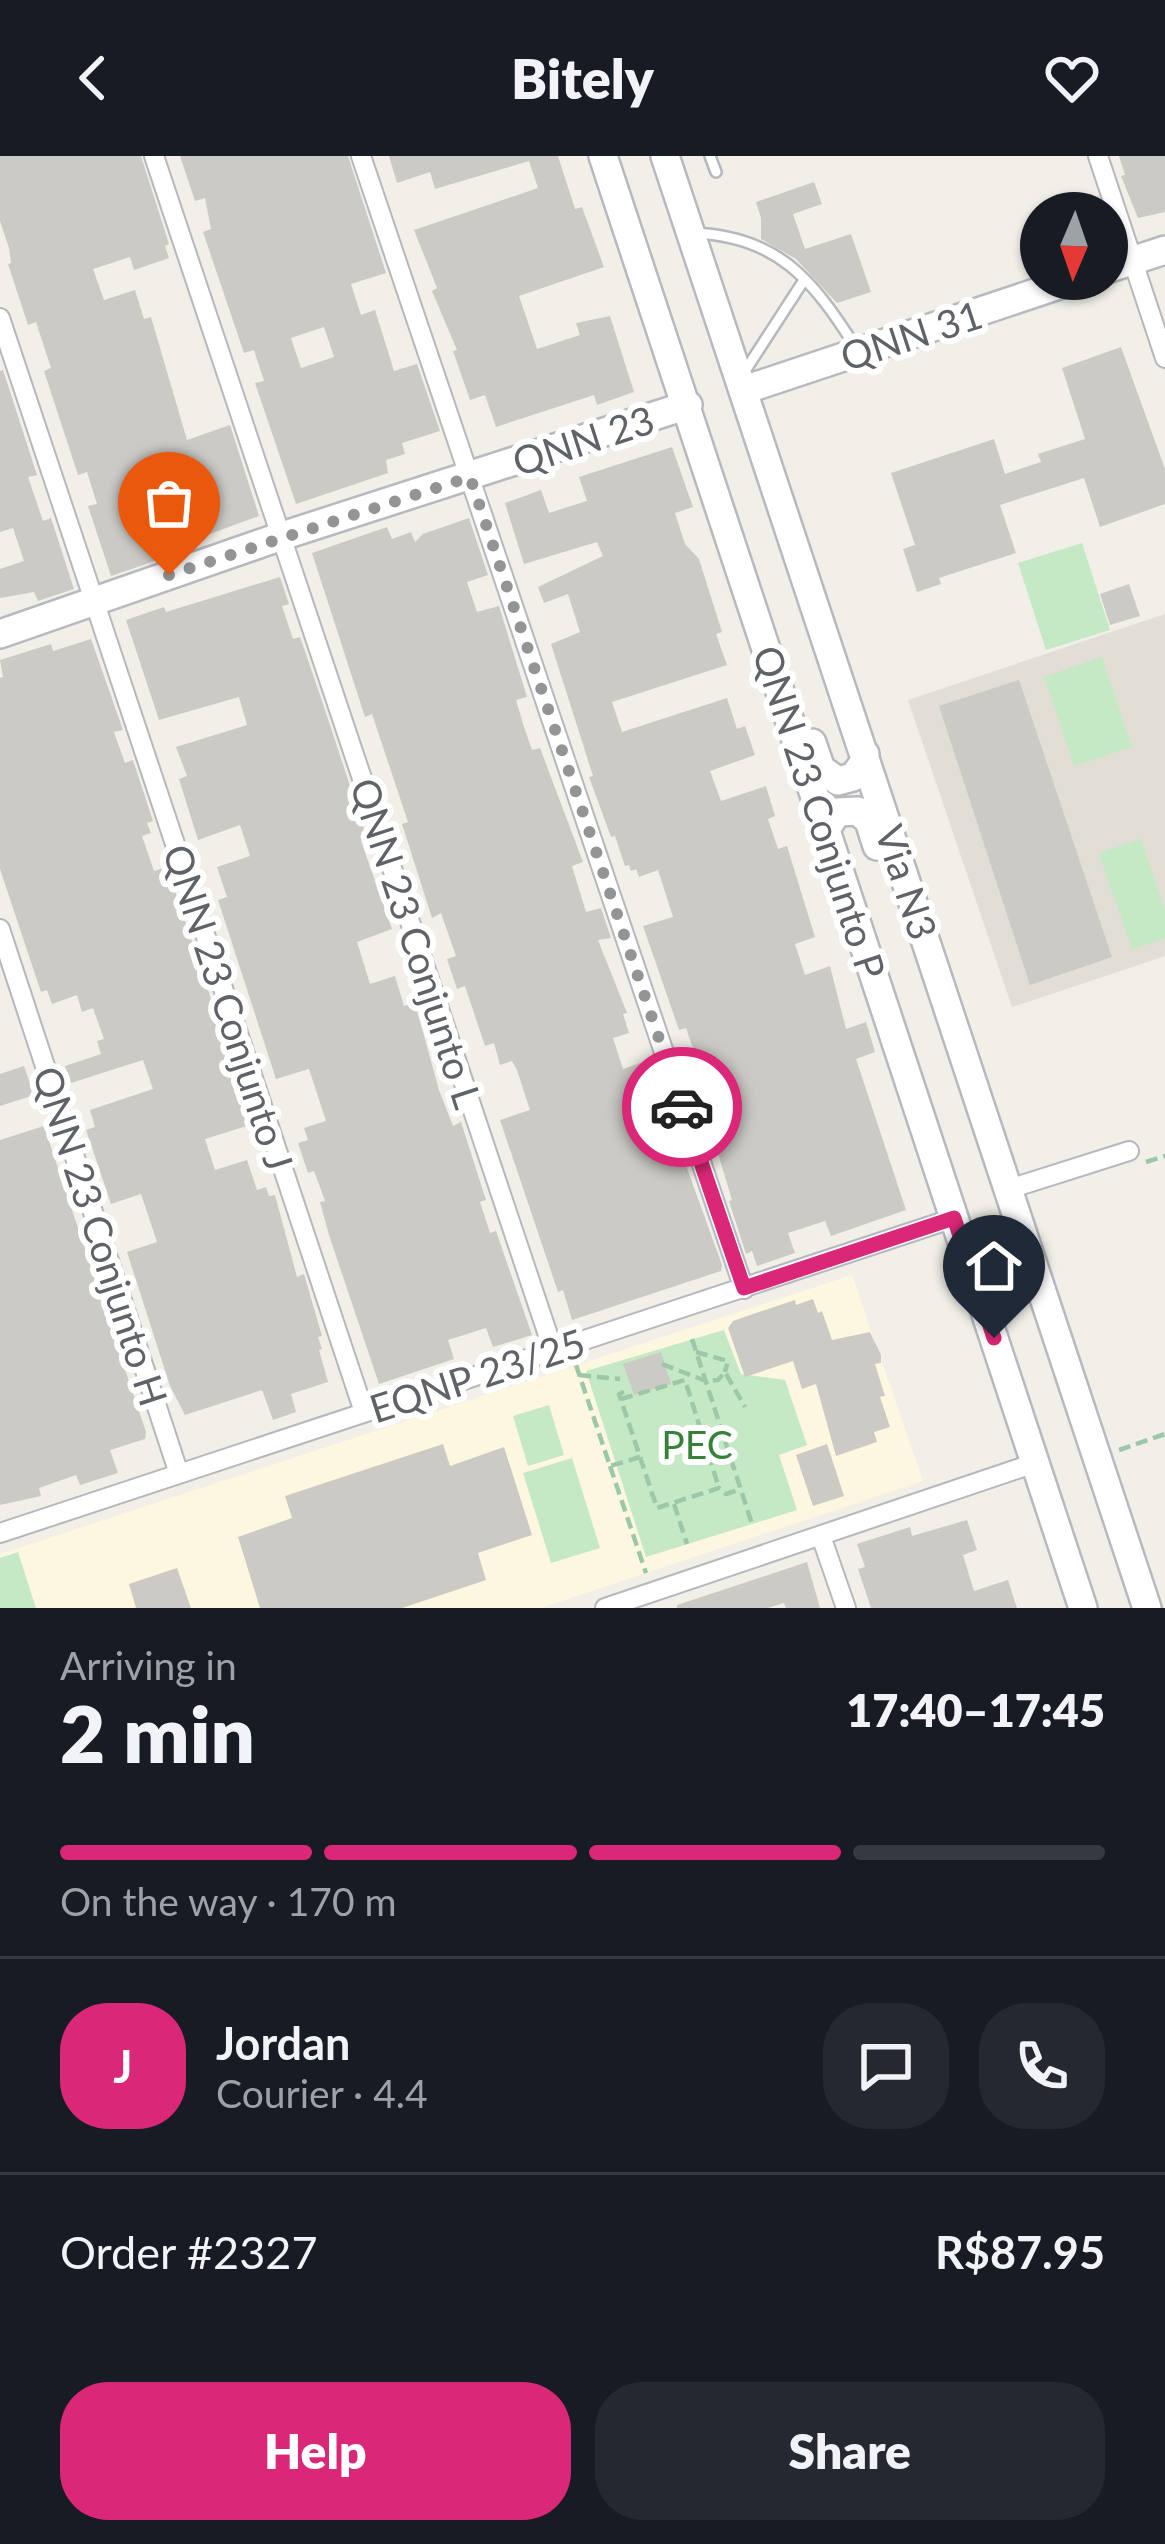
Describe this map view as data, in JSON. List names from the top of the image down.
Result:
{
  "streets": {
    "main road": [
      "QNN 31",
      "QNN 23",
      "QNN 23 Conjunto P",
      "Via N3"
    ],
    "street": [
      "QNN 23 Conjunto L",
      "QNN 23 Conjunto J",
      "QNN 23 Conjunto H",
      "EQNP 23/25"
    ]
  },
  "crossings": [
    ["QNN 31", "Via N3"],
    ["QNN 23", "QNN 23 Conjunto P"],
    ["QNN 23", "QNN 23 Conjunto L"],
    ["QNN 23", "QNN 23 Conjunto J"],
    ["QNN 23 Conjunto P", "EQNP 23/25"],
    ["QNN 23 Conjunto L", "EQNP 23/25"],
    ["QNN 23 Conjunto J", "EQNP 23/25"],
    ["QNN 23 Conjunto H", "EQNP 23/25"]
  ],
  "parks": ["PEC"],
  "north": "bottom",
  "page": {
    "header": "Bitely",
    "heading": ["2 min", "Arriving in", "17:40–17:45"],
    "panel": [
      "Jordan",
      "Courier · 4.4",
      "Order #2327",
      "R$87.95"
    ],
    "bar": "On the way · 170 m",
    "round": "J",
    "buttons": ["Help", "Share"]
  }
}
